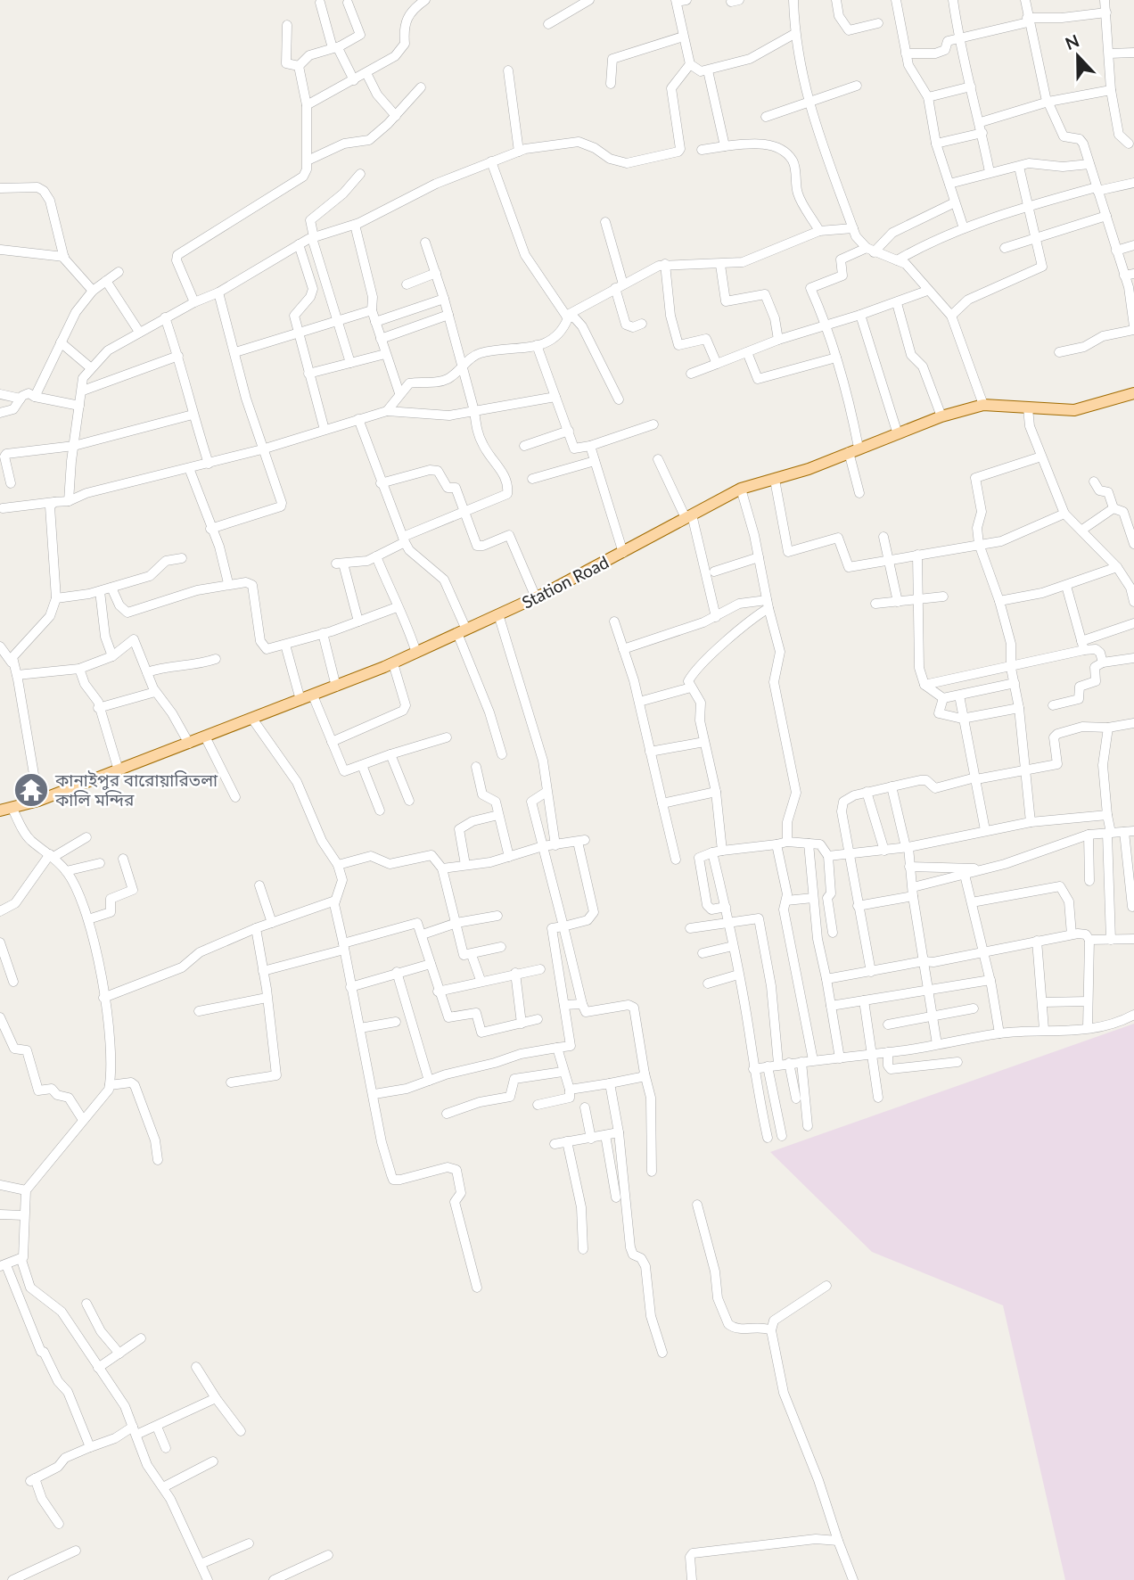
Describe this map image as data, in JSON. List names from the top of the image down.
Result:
{
  "streets": {
    "main road": ["Station Road"]
  },
  "places": {
    "temple": ["কানাইপুর বারোয়ারিতলা কালি মন্দির"]
  },
  "north": "top"
}
